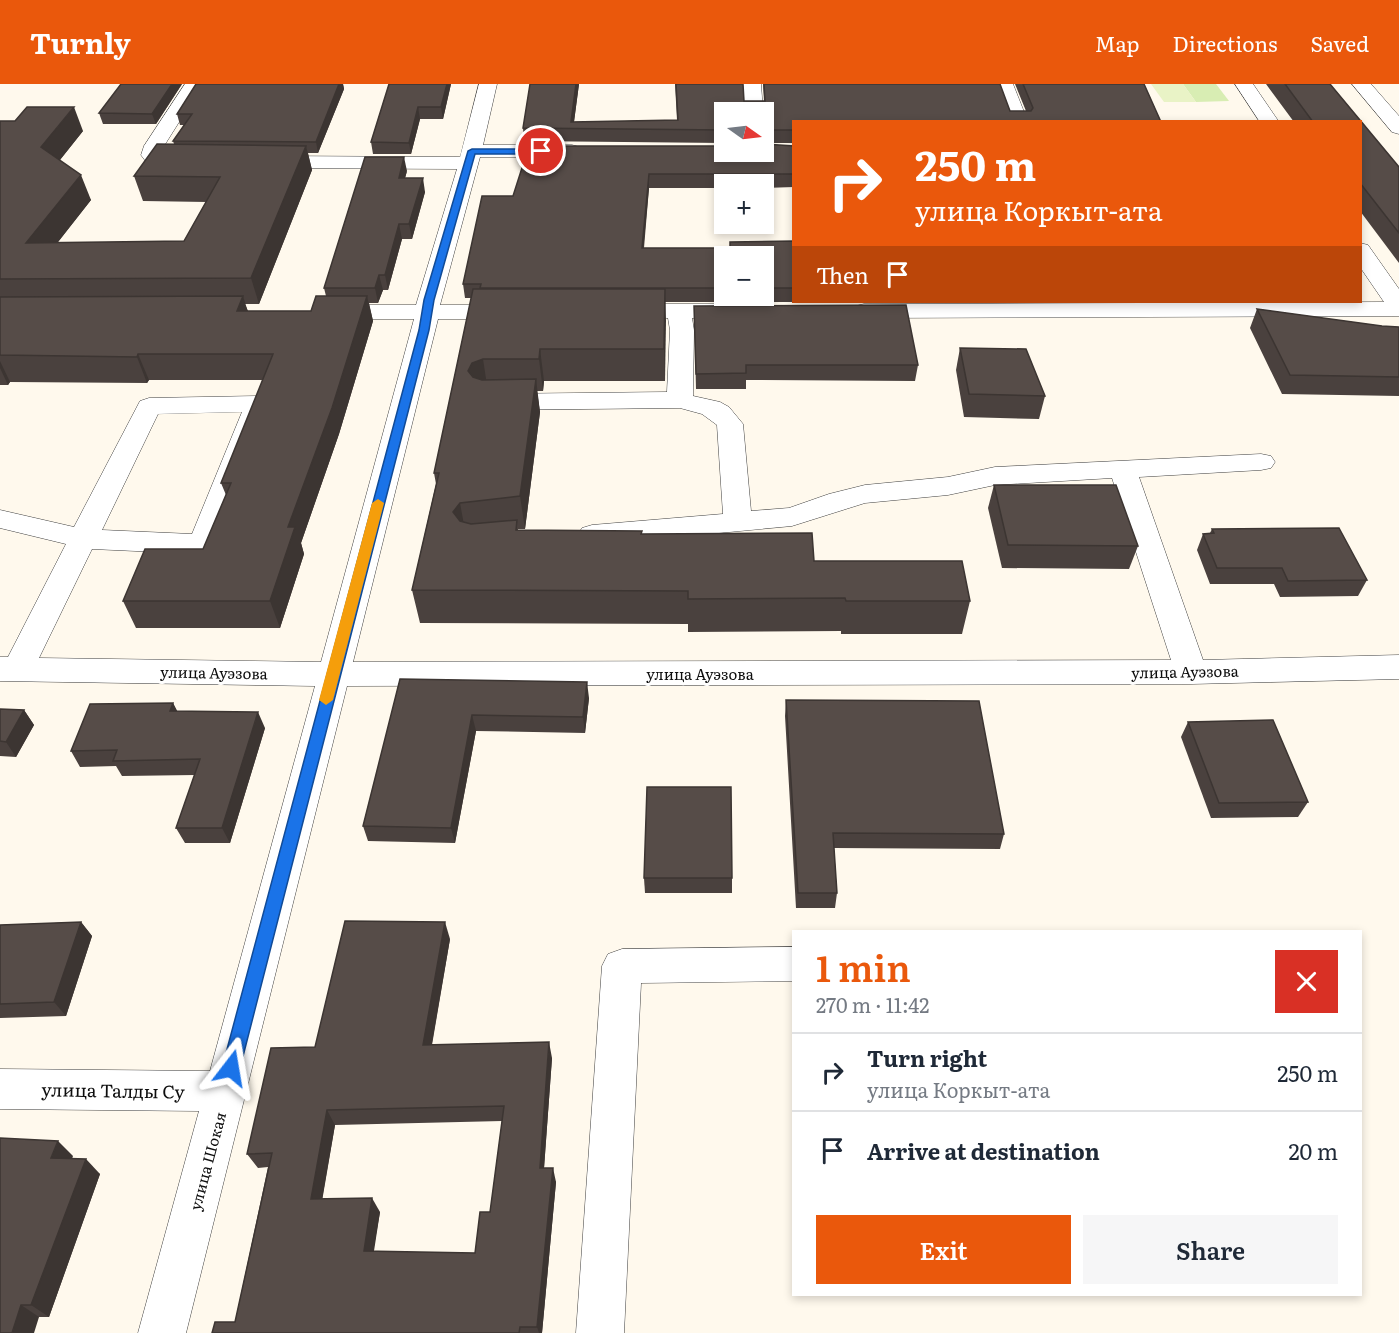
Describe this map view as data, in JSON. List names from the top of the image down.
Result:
{
  "streets": {
    "street": ["улица Ауэзова", "улица Талды Су", "улица Шокая"]
  },
  "crossings": [
    ["улица Ауэзова", "улица Шокая"],
    ["улица Талды Су", "улица Шокая"]
  ],
  "north": "right",
  "page": {
    "header": "Turnly",
    "nav": ["Map", "Directions", "Saved"],
    "map_buttons": ["+", "−"],
    "turn": ["250 m", "улица Коркыт-ата"],
    "then": "Then",
    "heading": ["1 min", "270 m · 11:42"],
    "list": [
      {
        "name": "Turn right",
        "note": "улица Коркыт-ата",
        "value": "250 m"
      },
      {
        "name": "Arrive at destination",
        "value": "20 m"
      }
    ],
    "buttons": ["Exit", "Share"]
  }
}
